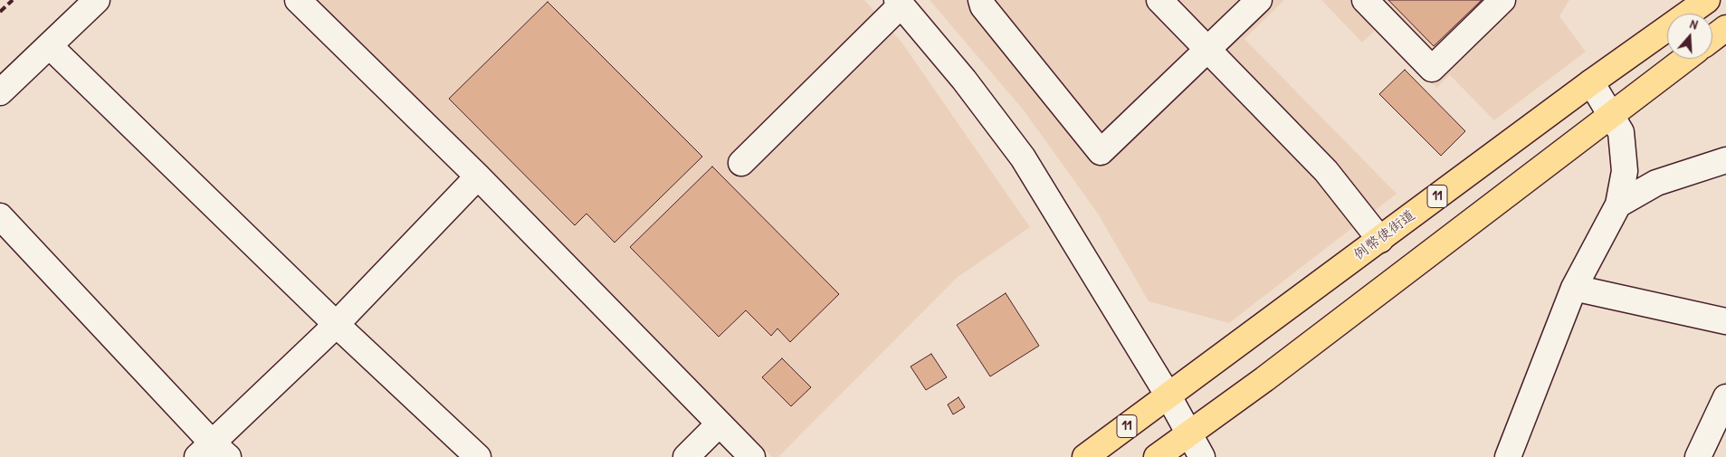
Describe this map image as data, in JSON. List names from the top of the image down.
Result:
{
  "streets": {
    "main road": ["11", "例幣使街道"]
  },
  "north": "top"
}
